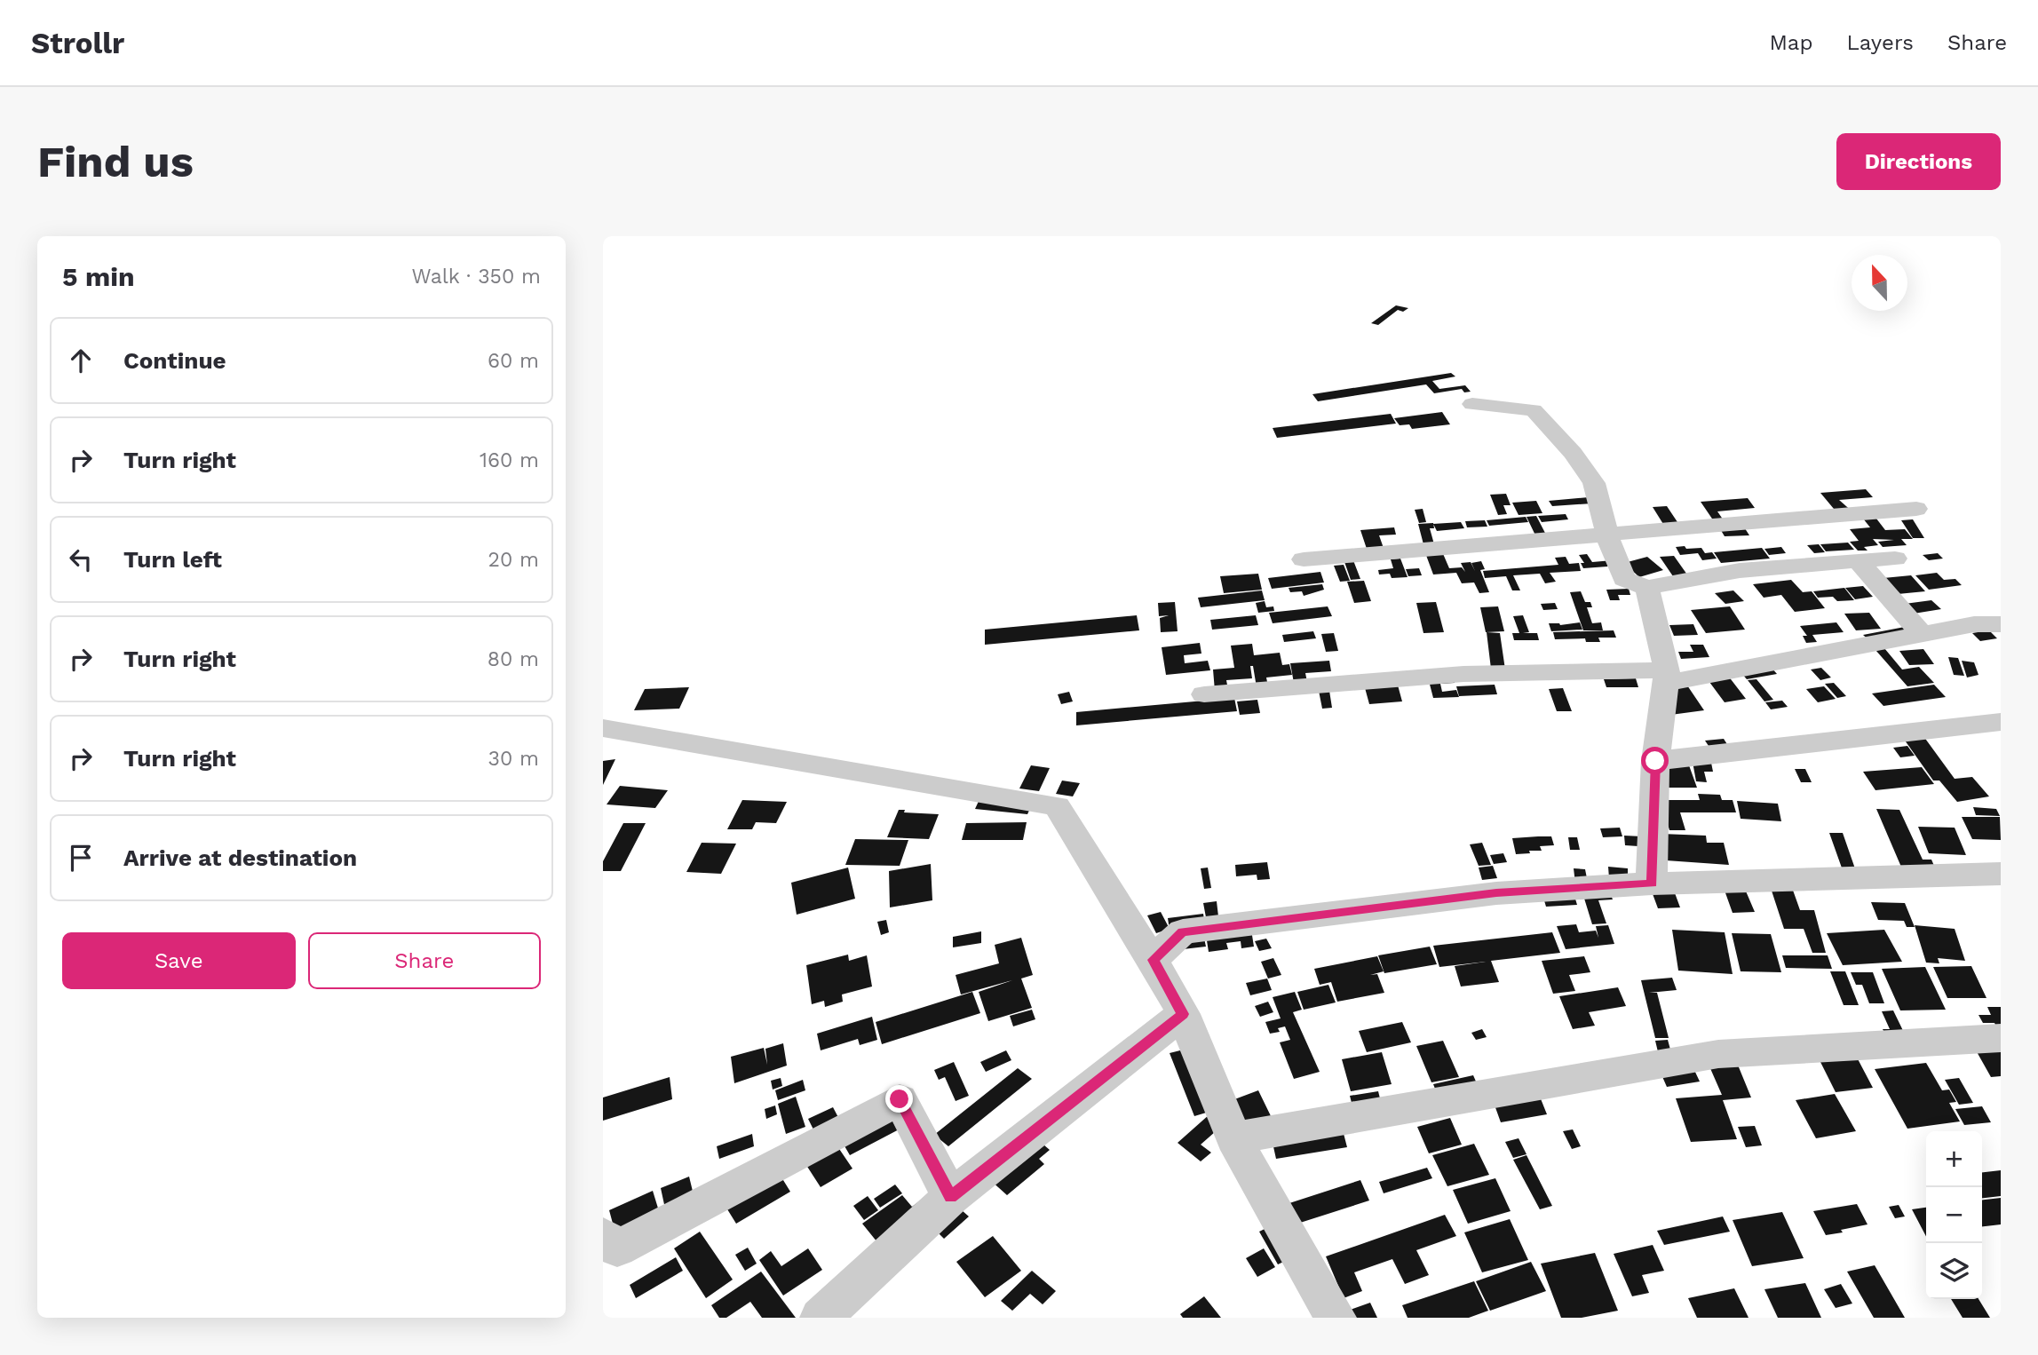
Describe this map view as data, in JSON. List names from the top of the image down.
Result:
{
  "north": "top",
  "page": {
    "header": "Strollr",
    "nav": ["Map", "Layers", "Share"],
    "buttons": [
      "Directions",
      ["Save", "Share"]
    ],
    "title": "Find us",
    "heading": ["5 min", "Walk · 350 m"],
    "list": [
      ["Continue", "60 m"],
      ["Turn right", "160 m"],
      ["Turn left", "20 m"],
      ["Turn right", "80 m"],
      ["Turn right", "30 m"],
      "Arrive at destination"
    ],
    "map_buttons": ["+", "−"]
  }
}
